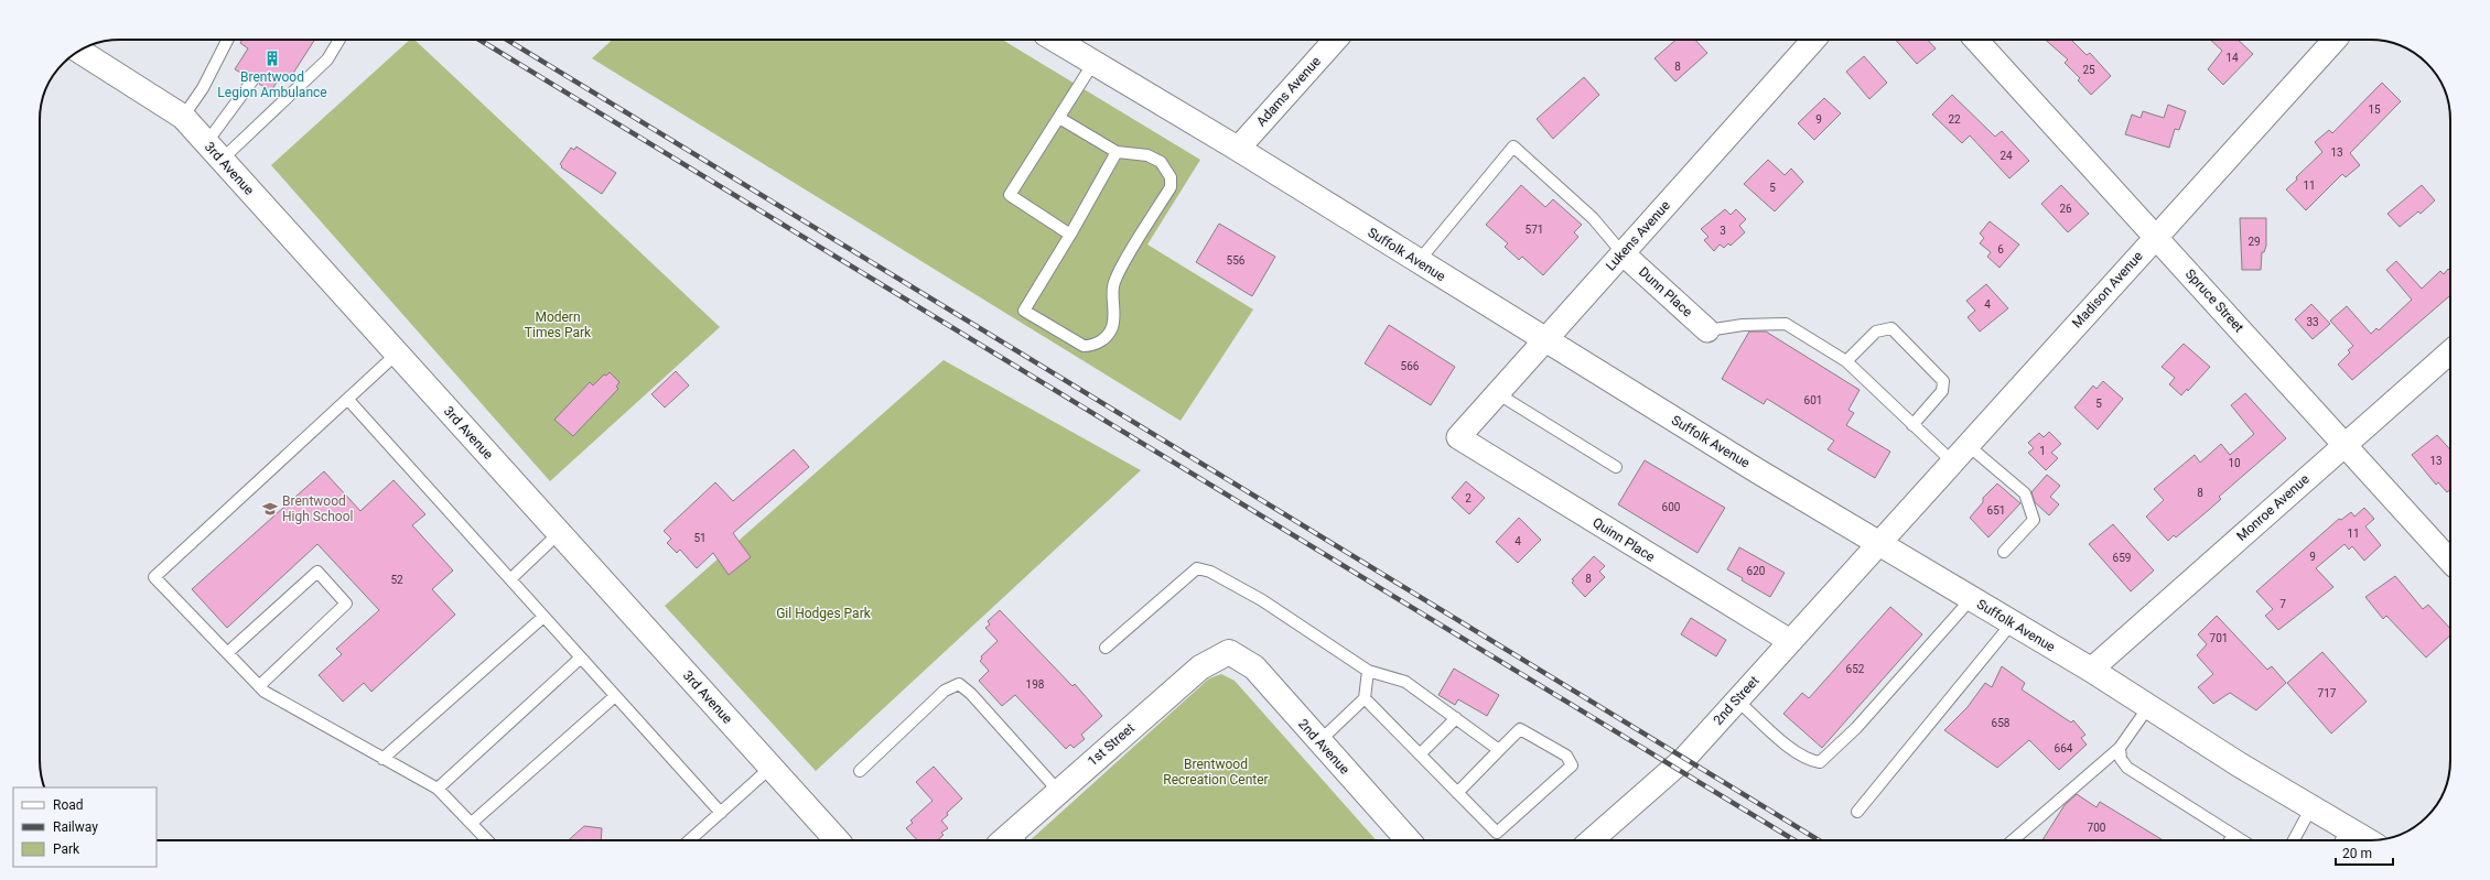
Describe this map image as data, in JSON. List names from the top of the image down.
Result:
{
  "streets": {
    "street": [
      "Adams Avenue",
      "3rd Avenue",
      "Lukens Avenue",
      "Suffolk Avenue",
      "Madison Avenue",
      "Dunn Place",
      "Spruce Street",
      "Monroe Avenue",
      "Quinn Place",
      "2nd Street",
      "1st Street",
      "2nd Avenue"
    ]
  },
  "crossings": [
    ["Adams Avenue", "Suffolk Avenue"],
    ["Lukens Avenue", "Suffolk Avenue"],
    ["Lukens Avenue", "Dunn Place"],
    ["Lukens Avenue", "Quinn Place"],
    ["Suffolk Avenue", "Madison Avenue"],
    ["Suffolk Avenue", "Monroe Avenue"],
    ["Suffolk Avenue", "2nd Street"],
    ["Madison Avenue", "Spruce Street"],
    ["Madison Avenue", "2nd Street"],
    ["Spruce Street", "Monroe Avenue"],
    ["Quinn Place", "2nd Street"],
    ["1st Street", "2nd Avenue"]
  ],
  "parks": ["Modern Times Park", "Gil Hodges Park", "Brentwood Recreation Center"],
  "places": {
    "building": ["Brentwood Legion Ambulance"],
    "school or university": ["Brentwood High School"]
  },
  "house_numbers": [
    "14",
    "8",
    "25",
    "15",
    "9",
    "22",
    "13",
    "24",
    "11",
    "5",
    "26",
    "571",
    "3",
    "29",
    "6",
    "556",
    "4",
    "33",
    "566",
    "601",
    "5",
    "1",
    "13",
    "10",
    "8",
    "2",
    "600",
    "651",
    "11",
    "51",
    "4",
    "9",
    "659",
    "620",
    "8",
    "52",
    "7",
    "701",
    "652",
    "198",
    "717",
    "658",
    "664",
    "700"
  ],
  "legend": ["Road", "Railway", "Park"],
  "scale_bar": "20 m"
}
